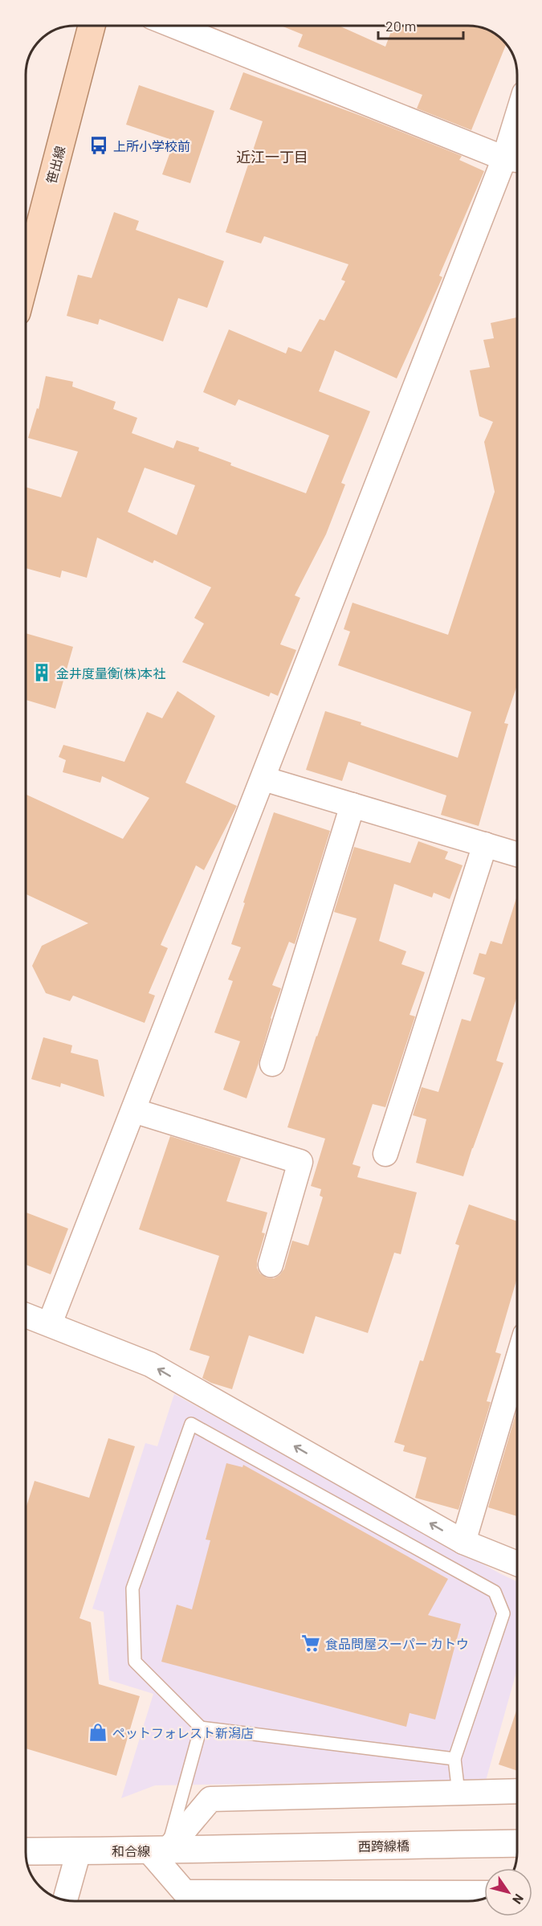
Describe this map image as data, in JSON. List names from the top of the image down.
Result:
{
  "streets": {
    "main road": ["笹出線", "西跨線橋", "和合線"]
  },
  "crossings": [
    ["西跨線橋", "和合線"]
  ],
  "districts": ["近江一丁目"],
  "places": {
    "bus stop": ["上所小学校前"],
    "building": ["金井度量衡(株)本社"],
    "supermarket": ["食品問屋スーパー カトウ"],
    "shop": ["ペットフォレスト新潟店"]
  },
  "scale_bar": "20 m",
  "north": "bottom right"
}
